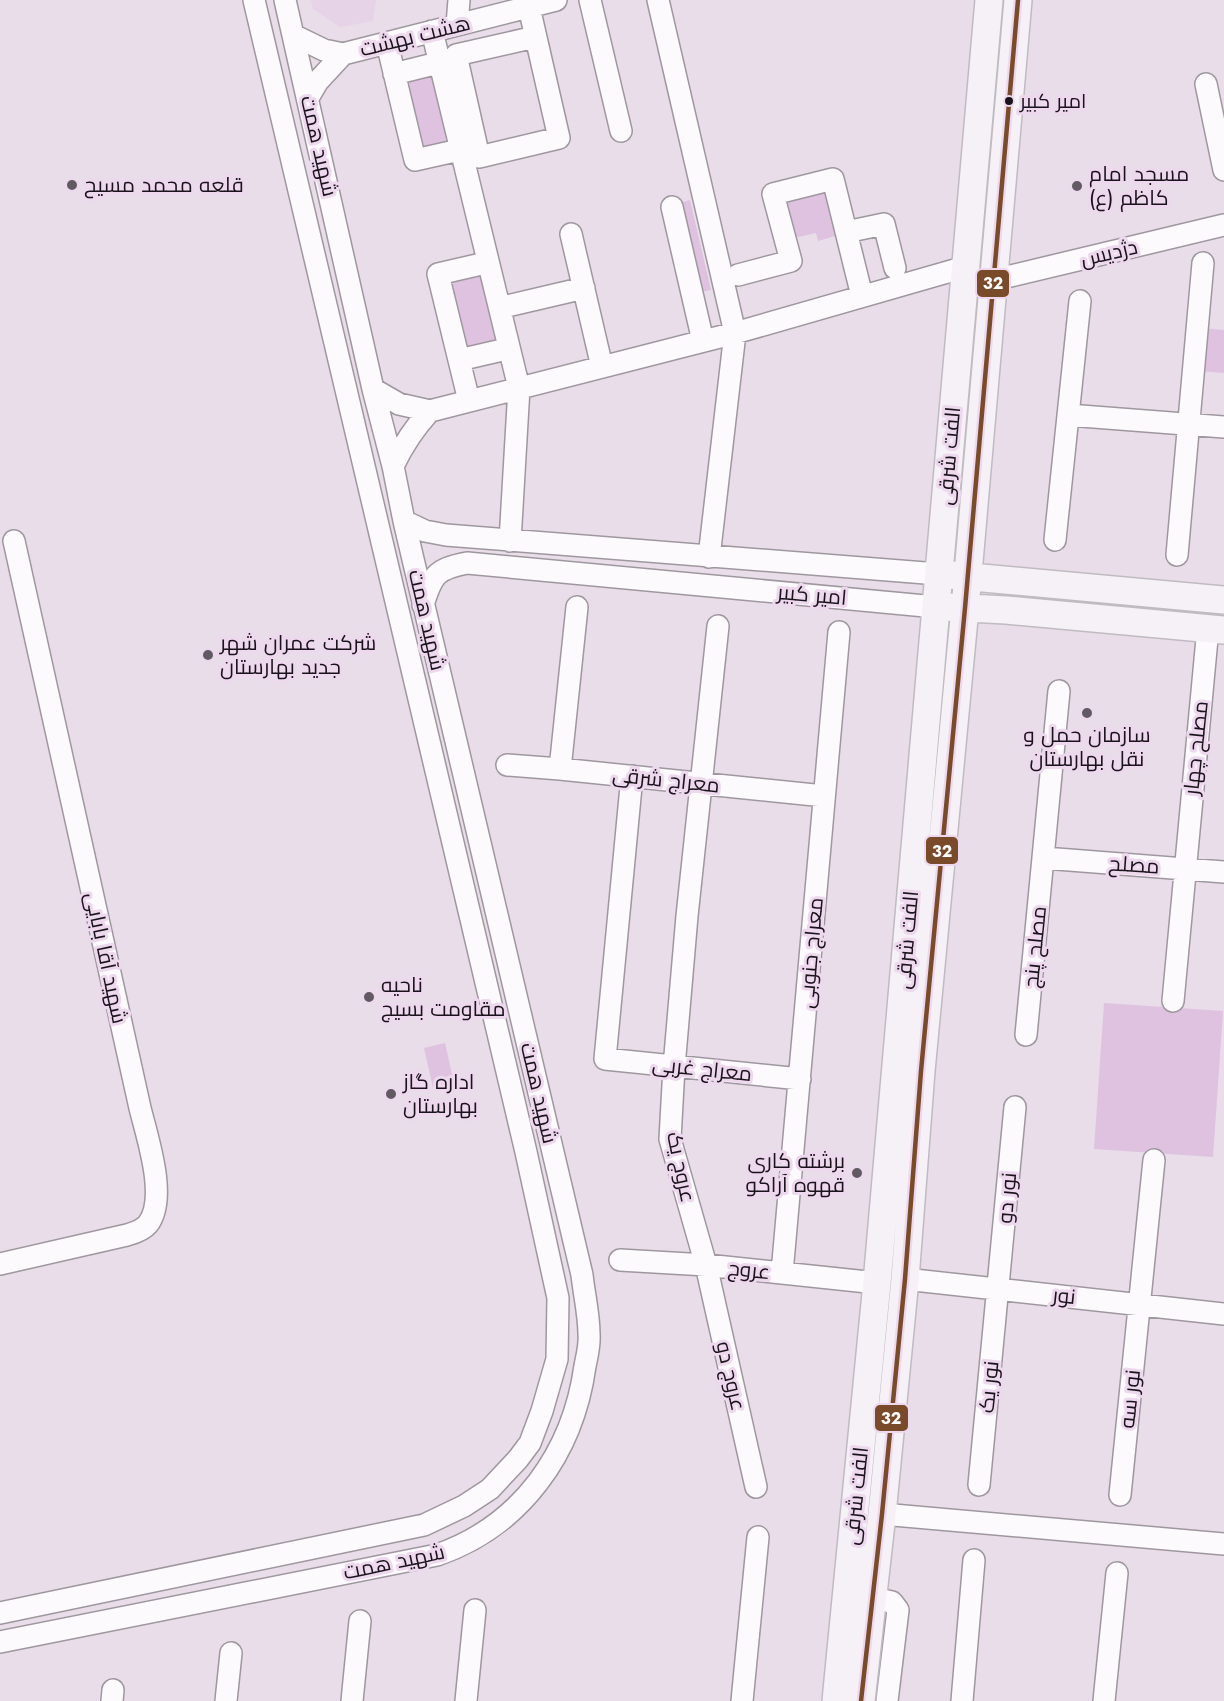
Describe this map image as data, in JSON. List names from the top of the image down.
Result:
{
  "streets": {
    "main road": ["الفت شرقی", "امیر کبیر"],
    "street": [
      "هشت بهشت",
      "شهید همت",
      "دژدیس",
      "مصلح چهار",
      "معراج شرقی",
      "مصلح",
      "مصلح پنج",
      "معراج جنوبی",
      "شهید آقا بابایی",
      "معراج غربی",
      "عروج یک",
      "نور دو",
      "عروج",
      "نور",
      "عروج دو",
      "نور یک",
      "نور سه"
    ]
  },
  "crossings": [
    ["شهید همت", "امیر کبیر"],
    ["دژدیس", "الفت شرقی"],
    ["الفت شرقی", "امیر کبیر"],
    ["الفت شرقی", "عروج"],
    ["الفت شرقی", "نور"],
    ["امیر کبیر", "مصلح چهار"],
    ["مصلح چهار", "مصلح"],
    ["معراج شرقی", "معراج جنوبی"],
    ["معراج شرقی", "معراج غربی"],
    ["معراج شرقی", "عروج یک"],
    ["مصلح", "مصلح پنج"],
    ["معراج جنوبی", "معراج غربی"],
    ["معراج جنوبی", "عروج"],
    ["معراج غربی", "عروج یک"],
    ["عروج یک", "عروج"],
    ["عروج یک", "عروج دو"],
    ["نور دو", "نور"],
    ["نور دو", "نور یک"],
    ["عروج", "عروج دو"],
    ["نور", "نور یک"],
    ["نور", "نور سه"]
  ],
  "places": [
    "امیر کبیر",
    "قلعه محمد مسیح",
    "مسجد امام کاظم (ع)",
    "شرکت عمران شهر جدید بهارستان",
    "سازمان حمل و نقل بهارستان",
    "ناحیه مقاومت بسیج",
    "اداره گاز بهارستان",
    "برشته کاری قهوه آراکو"
  ],
  "lines": ["transit line 32"]
}
